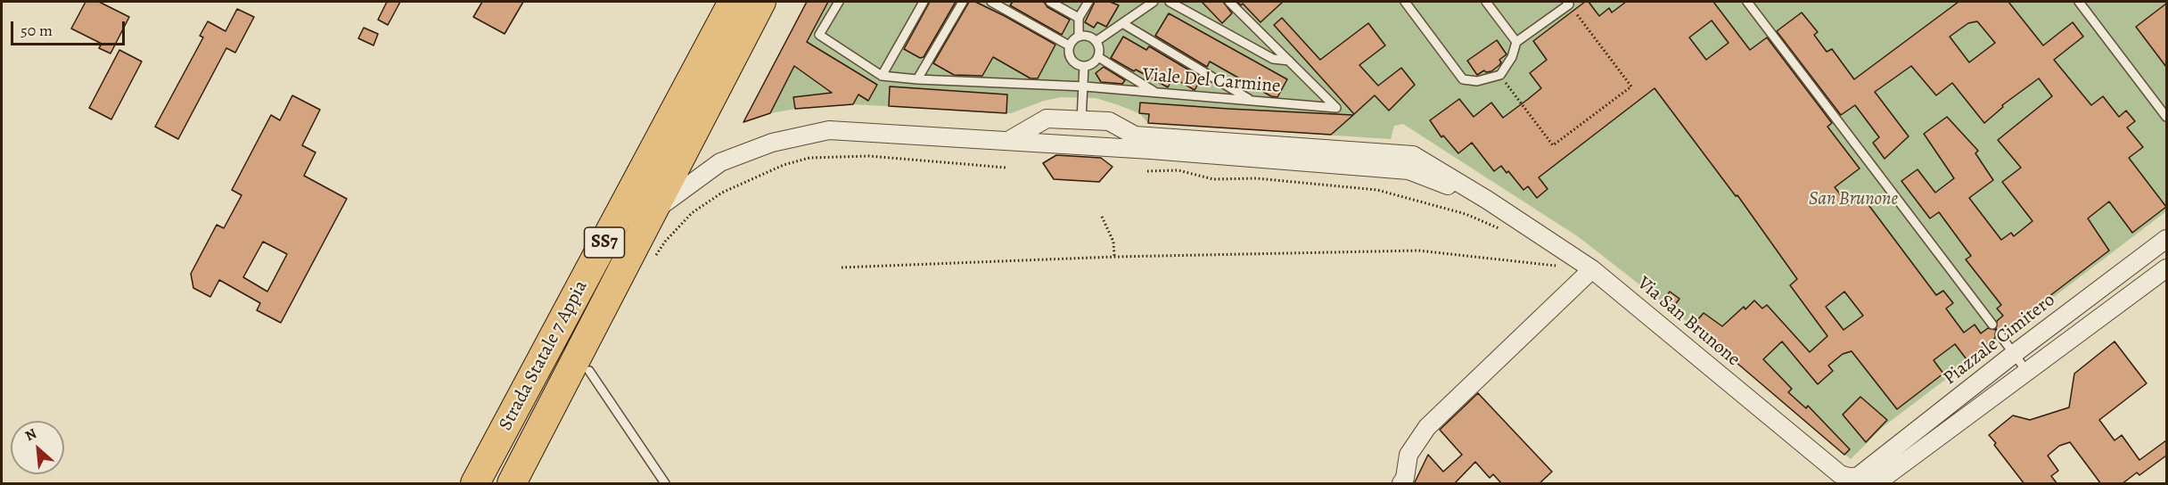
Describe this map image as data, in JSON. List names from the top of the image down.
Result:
{
  "streets": {
    "highway": ["SS7", "Strada Statale 7 Appia"],
    "street": ["Via San Brunone", "Piazzale Cimitero"],
    "lane": ["Viale Del Carmine"]
  },
  "crossings": [
    ["Via San Brunone", "Piazzale Cimitero"]
  ],
  "parks": ["San Brunone"],
  "scale_bar": "50 m",
  "north": "top left"
}
